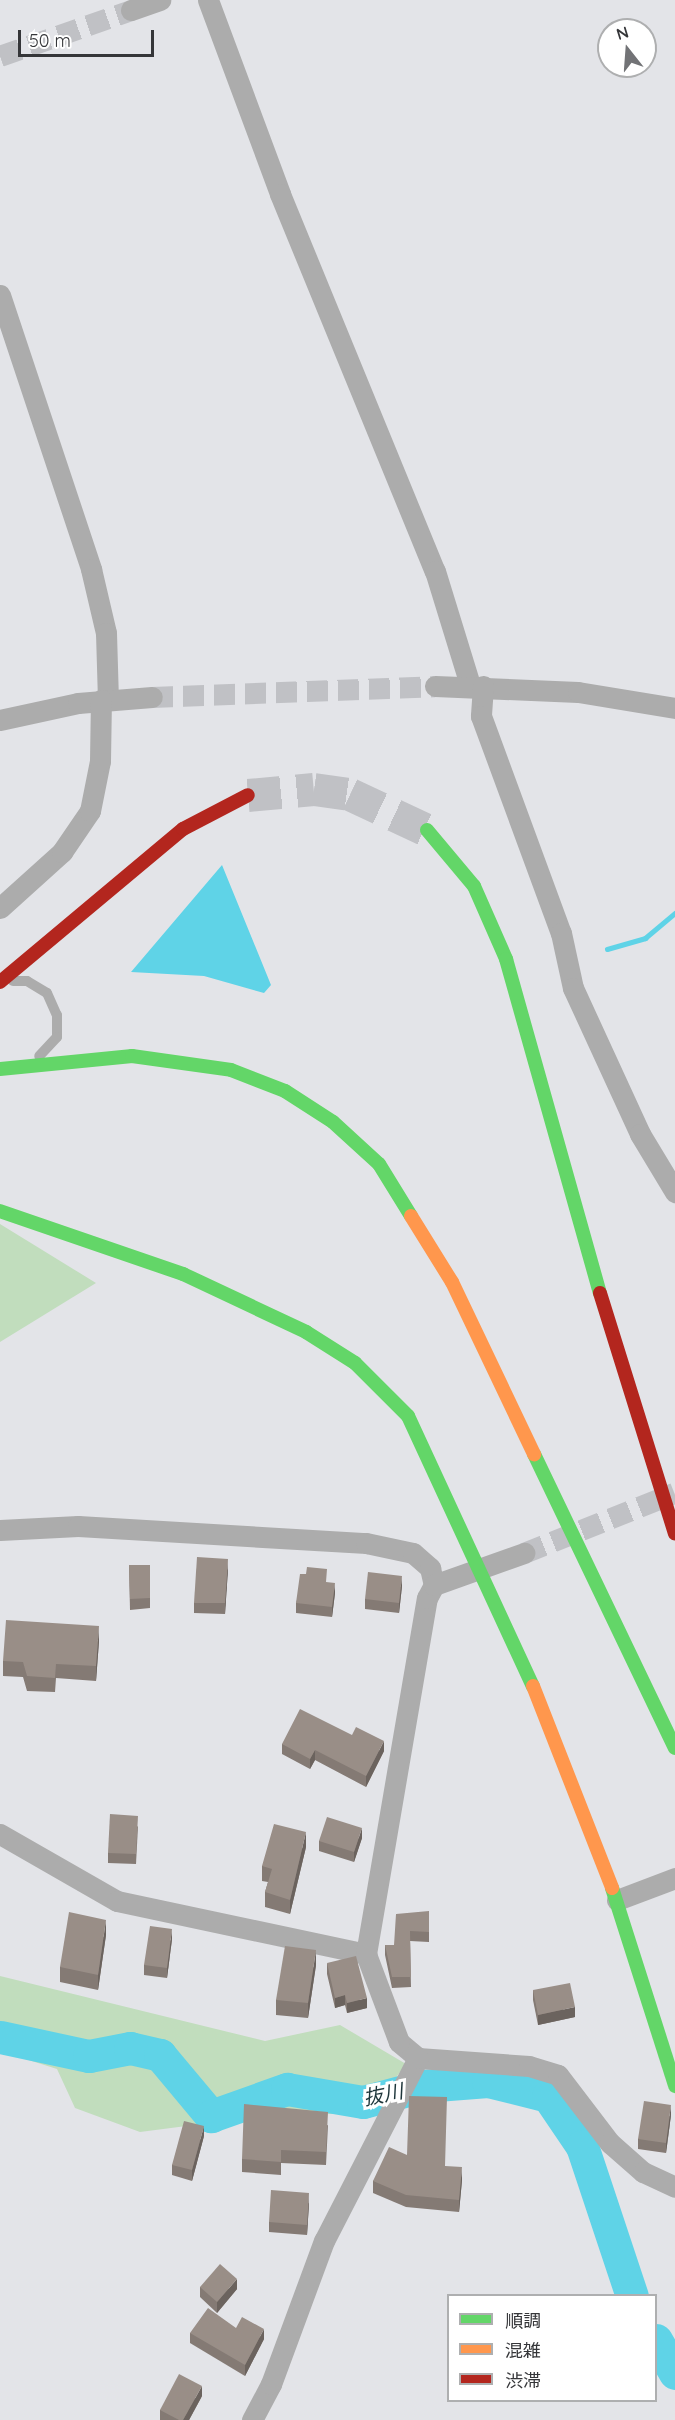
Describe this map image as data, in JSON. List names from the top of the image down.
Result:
{
  "water": ["抜川"],
  "legend": ["順調", "混雑", "渋滞"],
  "scale_bar": "50 m",
  "north": "top"
}
